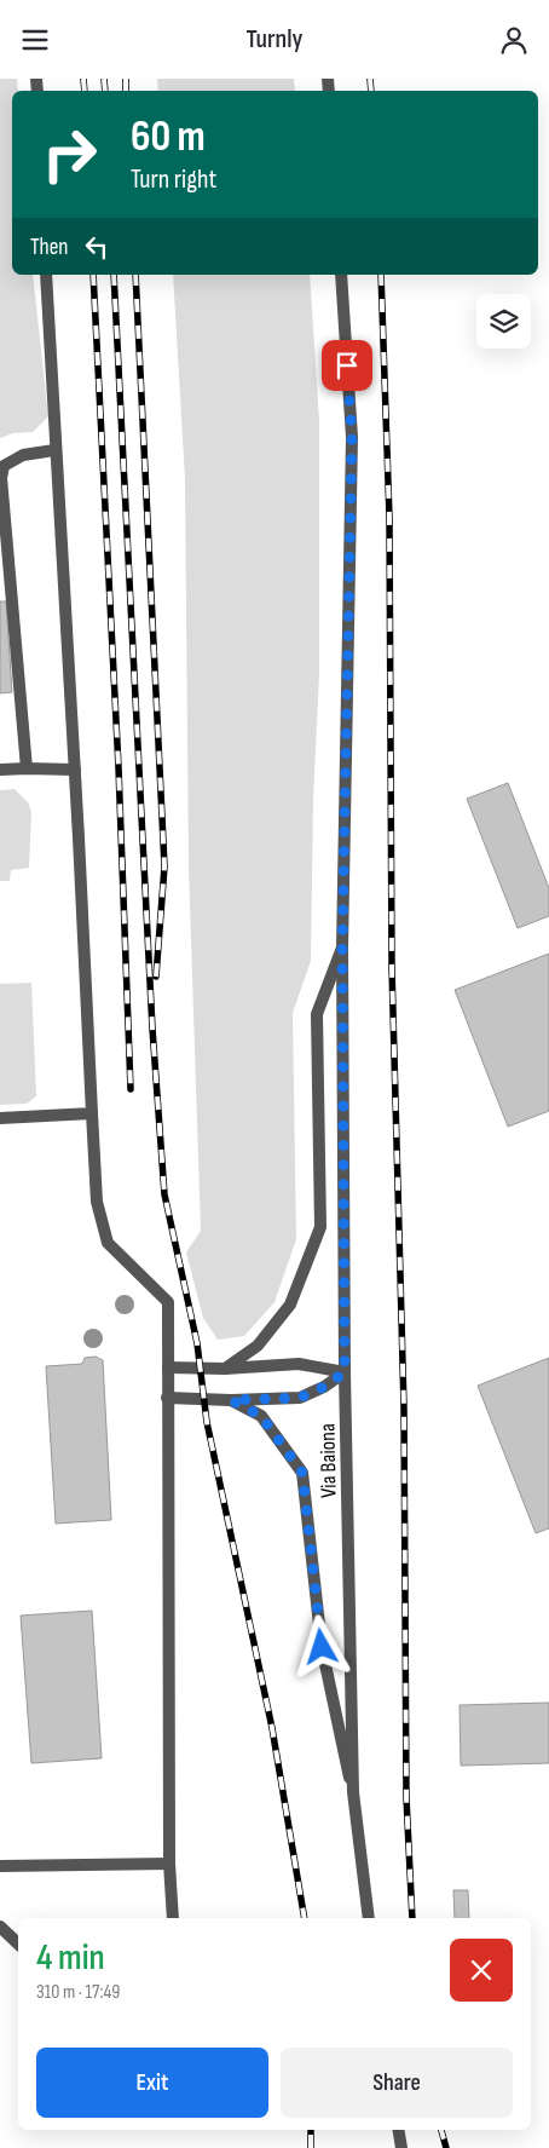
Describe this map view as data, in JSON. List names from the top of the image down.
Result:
{
  "streets": {
    "street": ["Via Baiona"]
  },
  "page": {
    "header": "Turnly",
    "turn": ["60 m", "Turn right"],
    "then": "Then",
    "heading": ["4 min", "310 m · 17:49"],
    "buttons": ["Exit", "Share"]
  }
}
